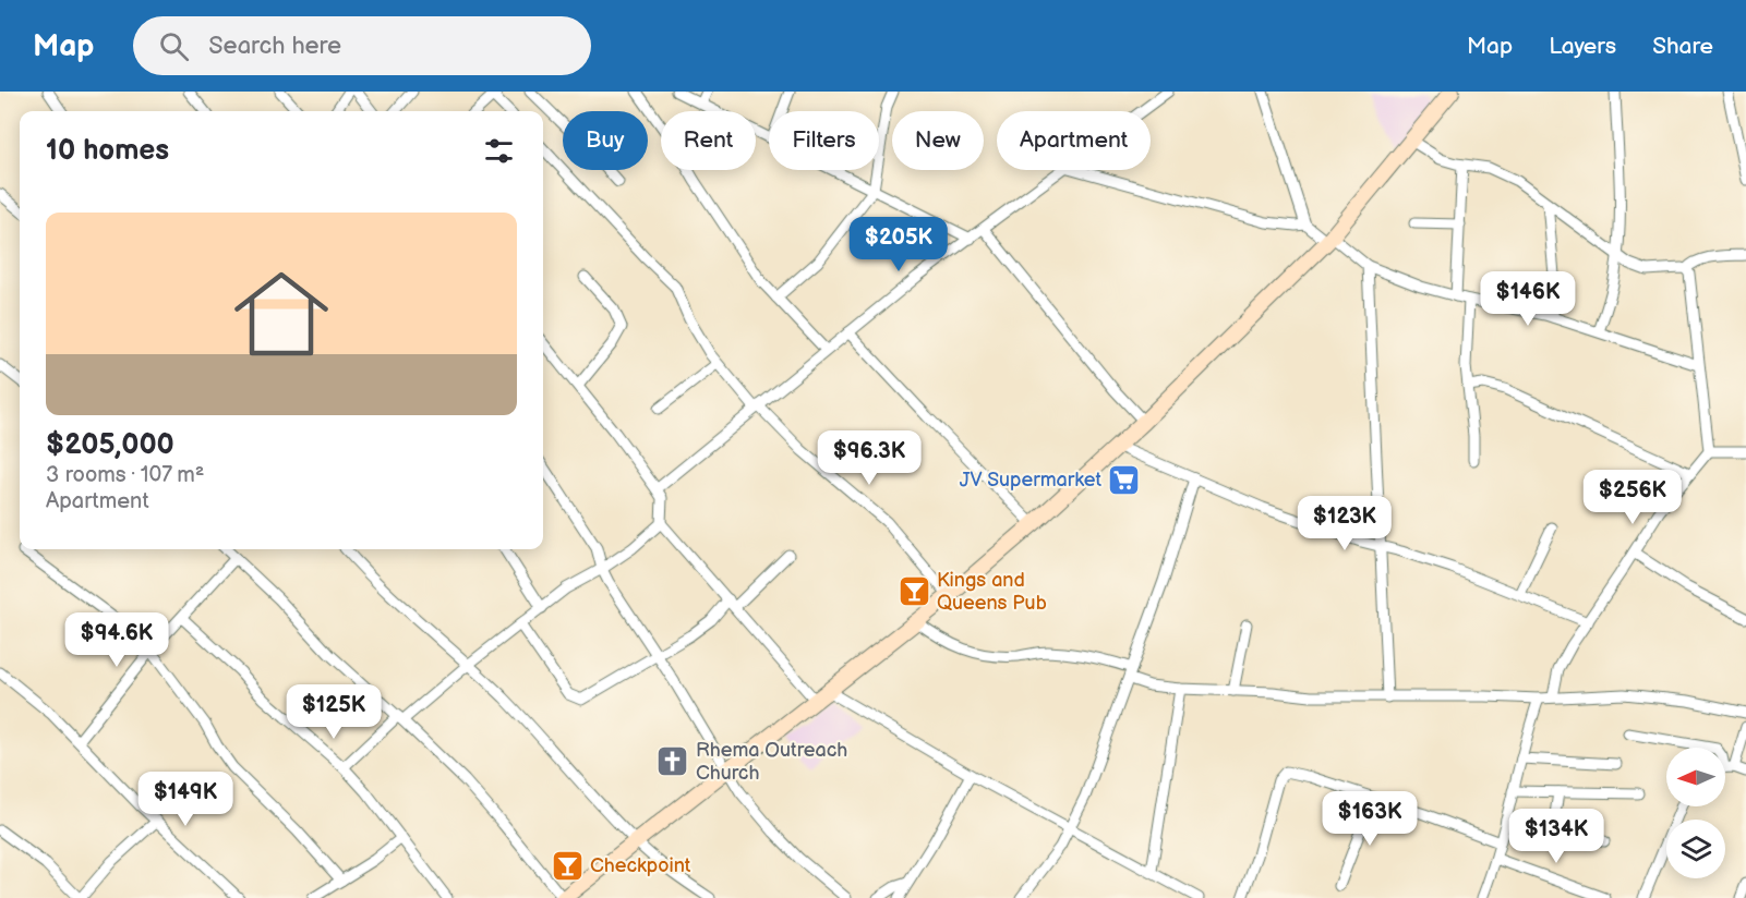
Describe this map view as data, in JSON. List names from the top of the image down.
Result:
{
  "places": {
    "supermarket": ["JV Supermarket"],
    "bar": ["Kings and Queens Pub", "Checkpoint"],
    "church": ["Rhema Outreach Church"]
  },
  "north": "left",
  "page": {
    "header": "Map",
    "search": "Search here",
    "nav": ["Map", "Layers", "Share"],
    "chip": [
      "Buy",
      "Rent",
      "Filters",
      "New",
      "Apartment"
    ],
    "heading": "10 homes",
    "list": [
      {
        "name": "$205,000",
        "note": "3 rooms · 107 m² · Apartment"
      }
    ],
    "price": [
      "$205K",
      "$146K",
      "$96.3K",
      "$256K",
      "$123K",
      "$94.6K",
      "$125K",
      "$149K",
      "$163K",
      "$134K"
    ]
  }
}
